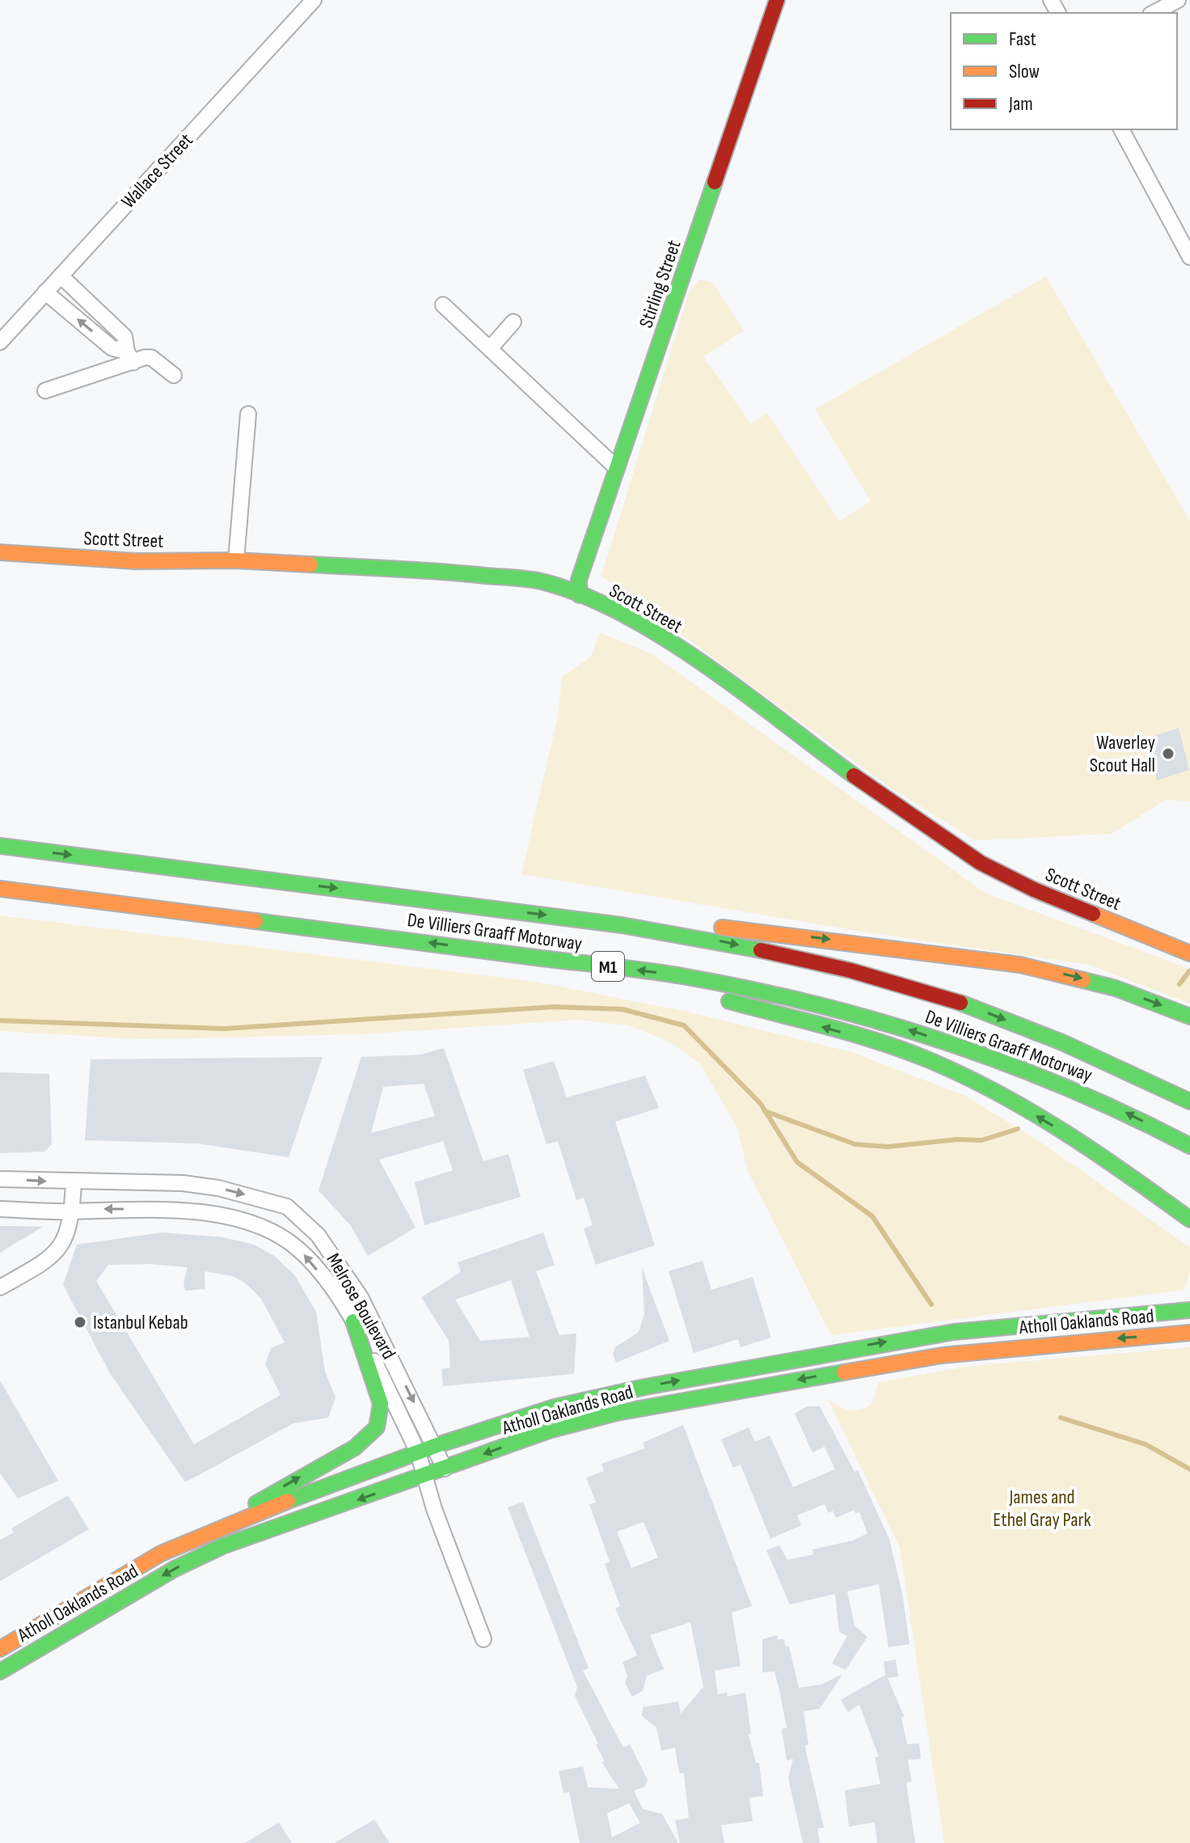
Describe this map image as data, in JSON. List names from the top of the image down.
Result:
{
  "streets": {
    "main road": [
      "Stirling Street",
      "Scott Street",
      "De Villiers Graaff Motorway",
      "M1",
      "Atholl Oaklands Road"
    ],
    "street": ["Wallace Street", "Melrose Boulevard"]
  },
  "crossings": [
    ["Stirling Street", "Scott Street"],
    ["Melrose Boulevard", "Atholl Oaklands Road"]
  ],
  "parks": ["James and Ethel Gray Park"],
  "places": ["Waverley Scout Hall", "Istanbul Kebab"],
  "legend": ["Fast", "Slow", "Jam"]
}
